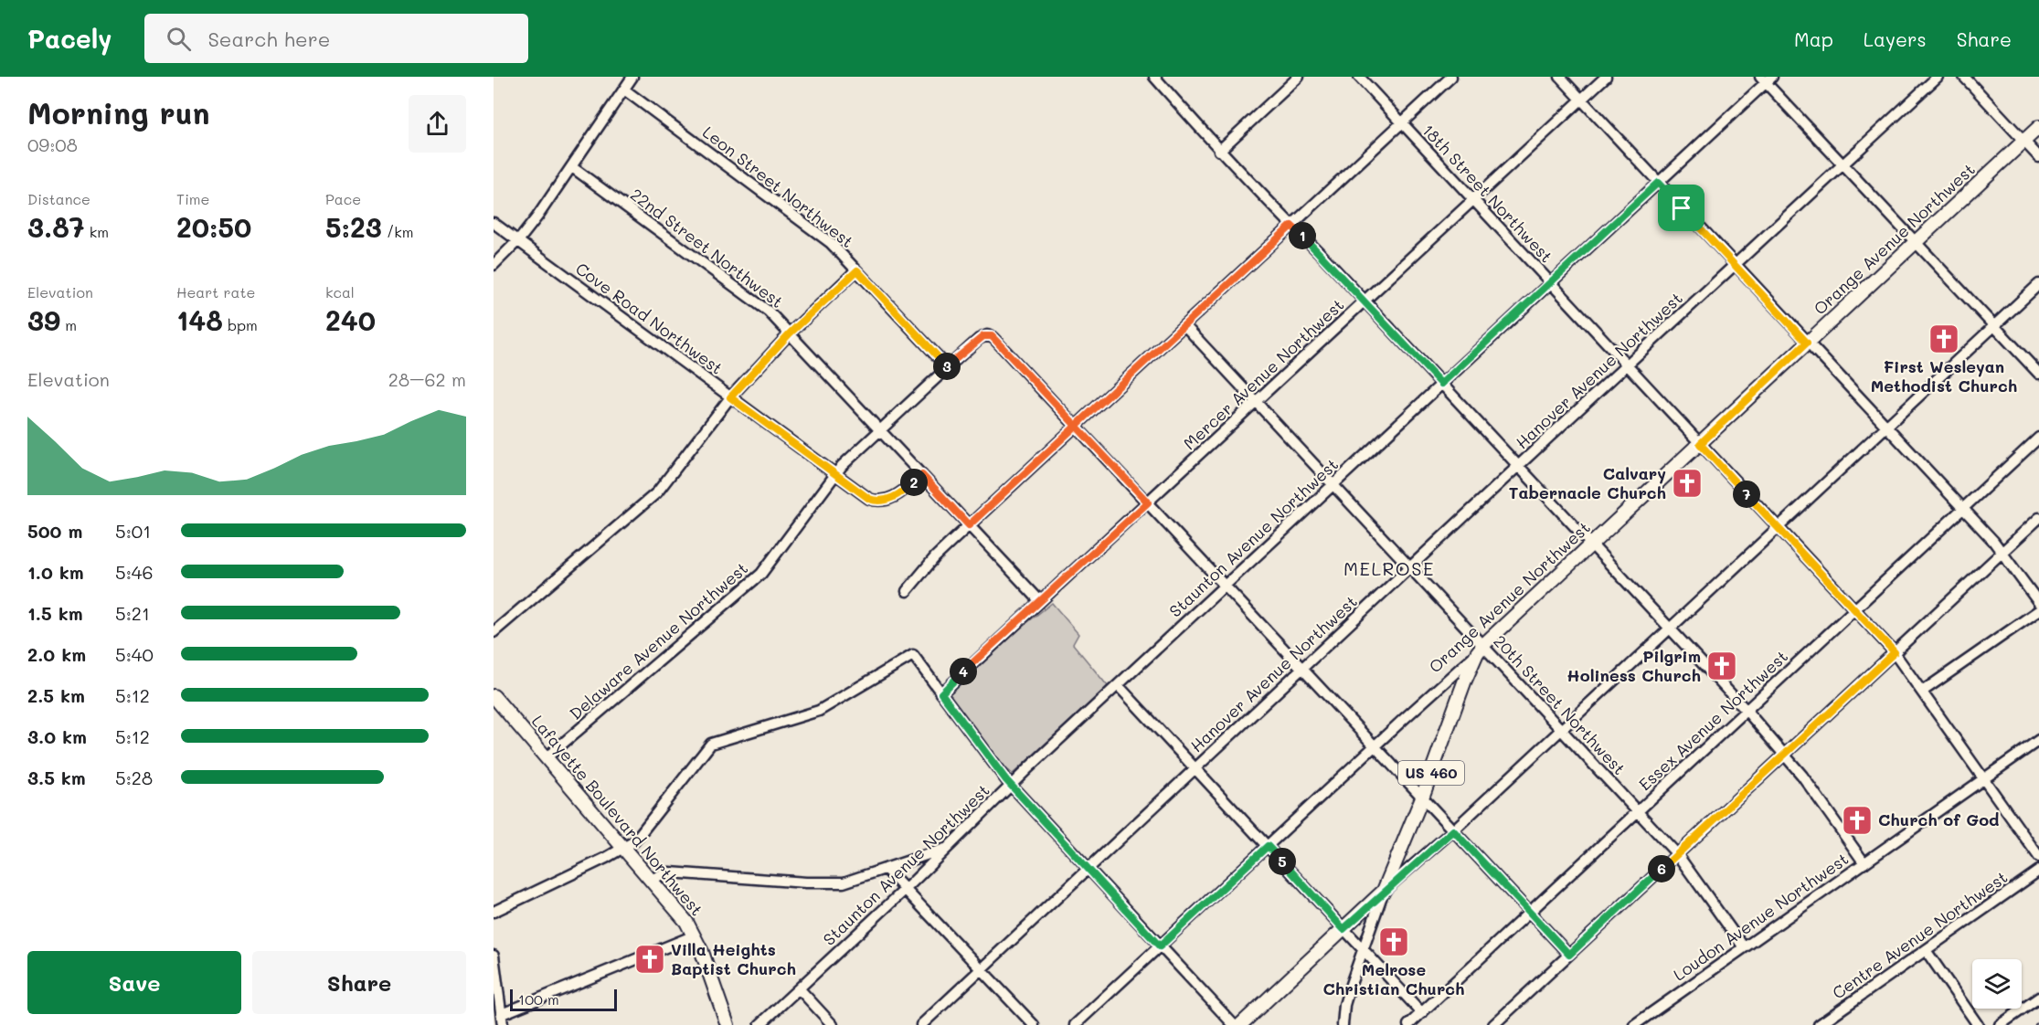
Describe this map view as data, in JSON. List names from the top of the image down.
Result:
{
  "streets": {
    "main road": ["Orange Avenue Northwest", "US 460", "Lafayette Boulevard Northwest"],
    "street": [
      "Leon Street Northwest",
      "18th Street Northwest",
      "22nd Street Northwest",
      "Cove Road Northwest",
      "Hanover Avenue Northwest",
      "Mercer Avenue Northwest",
      "Staunton Avenue Northwest",
      "Delaware Avenue Northwest",
      "20th Street Northwest",
      "Essex Avenue Northwest",
      "Loudon Avenue Northwest",
      "Centre Avenue Northwest"
    ]
  },
  "crossings": [
    ["Leon Street Northwest", "Delaware Avenue Northwest"],
    ["18th Street Northwest", "Orange Avenue Northwest"],
    ["18th Street Northwest", "Hanover Avenue Northwest"],
    ["18th Street Northwest", "Mercer Avenue Northwest"],
    ["18th Street Northwest", "Staunton Avenue Northwest"],
    ["18th Street Northwest", "Essex Avenue Northwest"],
    ["18th Street Northwest", "Loudon Avenue Northwest"],
    ["Orange Avenue Northwest", "20th Street Northwest"],
    ["Orange Avenue Northwest", "US 460"],
    ["22nd Street Northwest", "Cove Road Northwest"],
    ["22nd Street Northwest", "Mercer Avenue Northwest"],
    ["22nd Street Northwest", "Delaware Avenue Northwest"],
    ["Cove Road Northwest", "Delaware Avenue Northwest"],
    ["Hanover Avenue Northwest", "20th Street Northwest"],
    ["Mercer Avenue Northwest", "20th Street Northwest"],
    ["Staunton Avenue Northwest", "20th Street Northwest"],
    ["Delaware Avenue Northwest", "Lafayette Boulevard Northwest"],
    ["20th Street Northwest", "Essex Avenue Northwest"],
    ["20th Street Northwest", "US 460"],
    ["20th Street Northwest", "Loudon Avenue Northwest"]
  ],
  "districts": ["MELROSE"],
  "places": {
    "church": [
      "First Wesleyan Methodist Church",
      "Calvary Tabernacle Church",
      "Pilgrim Holiness Church",
      "Church of God",
      "Melrose Christian Church",
      "Villa Heights Baptist Church"
    ]
  },
  "scale_bar": "100 m",
  "page": {
    "header": "Pacely",
    "search": "Search here",
    "nav": ["Map", "Layers", "Share"],
    "heading": ["Morning run", "09:08"],
    "stats": [
      ["Distance", "3.87 km"],
      ["Time", "20:50"],
      ["Pace", "5:23 /km"],
      ["Elevation", "39 m"],
      ["Heart rate", "148 bpm"],
      ["kcal", "240"]
    ],
    "pins": [
      "1",
      "3",
      "2",
      "7",
      "4",
      "5",
      "6"
    ],
    "chart": ["Elevation", "28–62 m"],
    "list": [
      {
        "name": "500 m",
        "note": "5:01"
      },
      {
        "name": "1.0 km",
        "note": "5:46"
      },
      {
        "name": "1.5 km",
        "note": "5:21"
      },
      {
        "name": "2.0 km",
        "note": "5:40"
      },
      {
        "name": "2.5 km",
        "note": "5:12"
      },
      {
        "name": "3.0 km",
        "note": "5:12"
      },
      {
        "name": "3.5 km",
        "note": "5:28"
      }
    ],
    "buttons": ["Save", "Share"],
    "scale": "100 m"
  }
}
